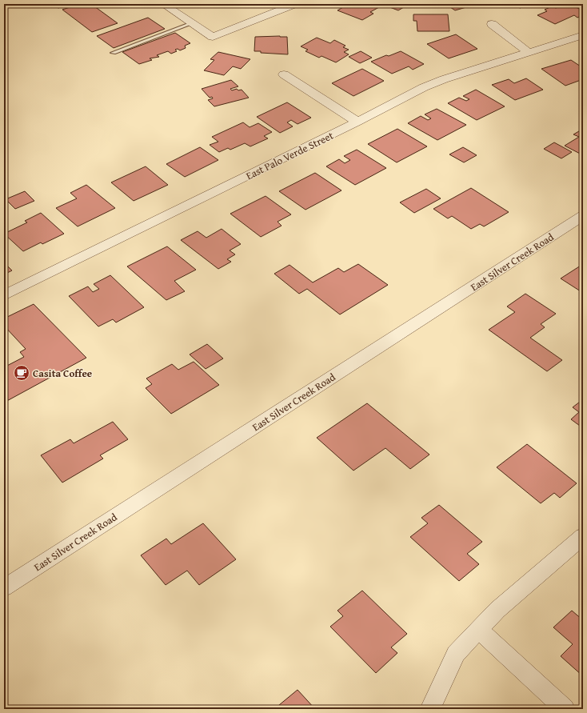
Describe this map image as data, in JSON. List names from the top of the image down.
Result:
{
  "streets": {
    "street": ["East Palo Verde Street", "East Silver Creek Road"]
  },
  "places": {
    "cafe": ["Casita Coffee"]
  }
}
